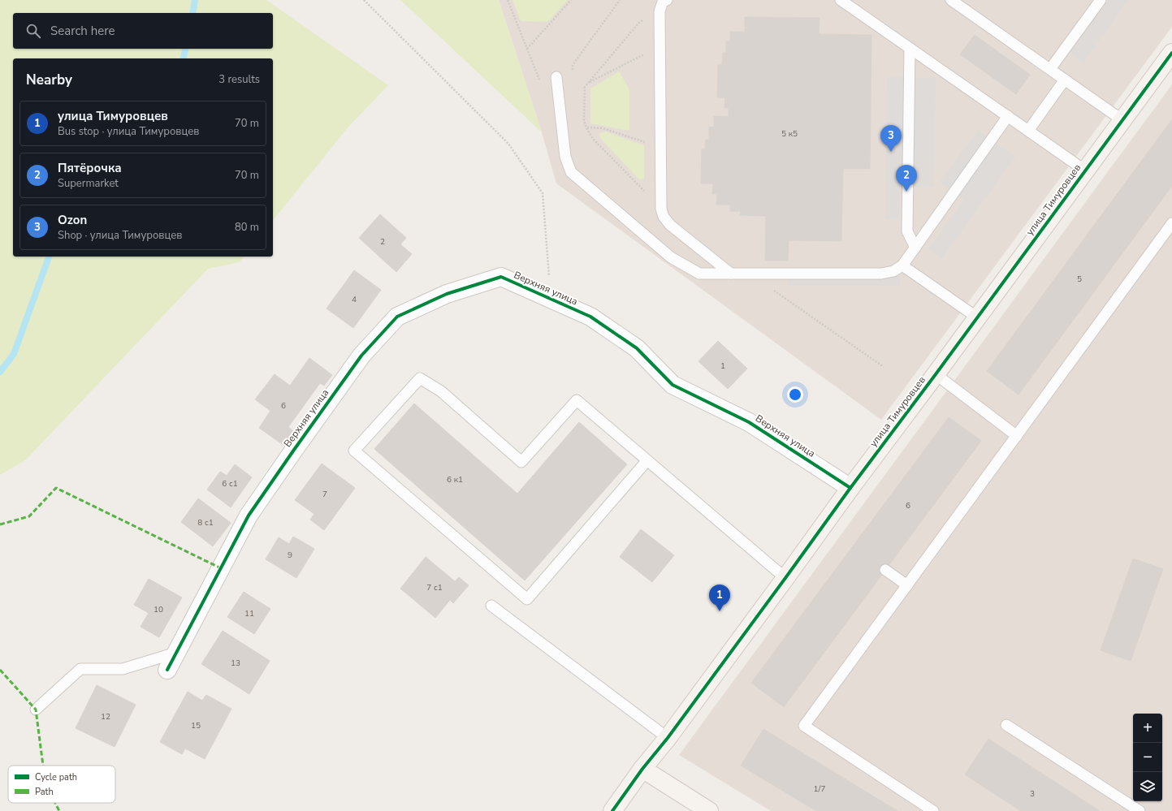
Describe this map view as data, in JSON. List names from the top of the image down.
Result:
{
  "streets": {
    "street": ["улица Тимуровцев", "Верхняя улица"]
  },
  "crossings": [
    ["улица Тимуровцев", "Верхняя улица"]
  ],
  "house_numbers": [
    "5 к5",
    "2",
    "5",
    "4",
    "1",
    "6",
    "6 к1",
    "6 с1",
    "7",
    "6",
    "8 с1",
    "9",
    "7 с1",
    "10",
    "11",
    "13",
    "12",
    "15",
    "1/7",
    "3"
  ],
  "legend": ["Cycle path", "Path"],
  "page": {
    "search": "Search here",
    "heading": ["Nearby", "3 results"],
    "list": [
      {
        "mark": "1",
        "name": "улица Тимуровцев",
        "note": "Bus stop · улица Тимуровцев",
        "value": "70 m"
      },
      {
        "mark": "2",
        "name": "Пятёрочка",
        "note": "Supermarket",
        "value": "70 m"
      },
      {
        "mark": "3",
        "name": "Ozon",
        "note": "Shop · улица Тимуровцев",
        "value": "80 m"
      }
    ],
    "pins": ["3", "2", "1"],
    "map_buttons": ["+", "−"]
  }
}
